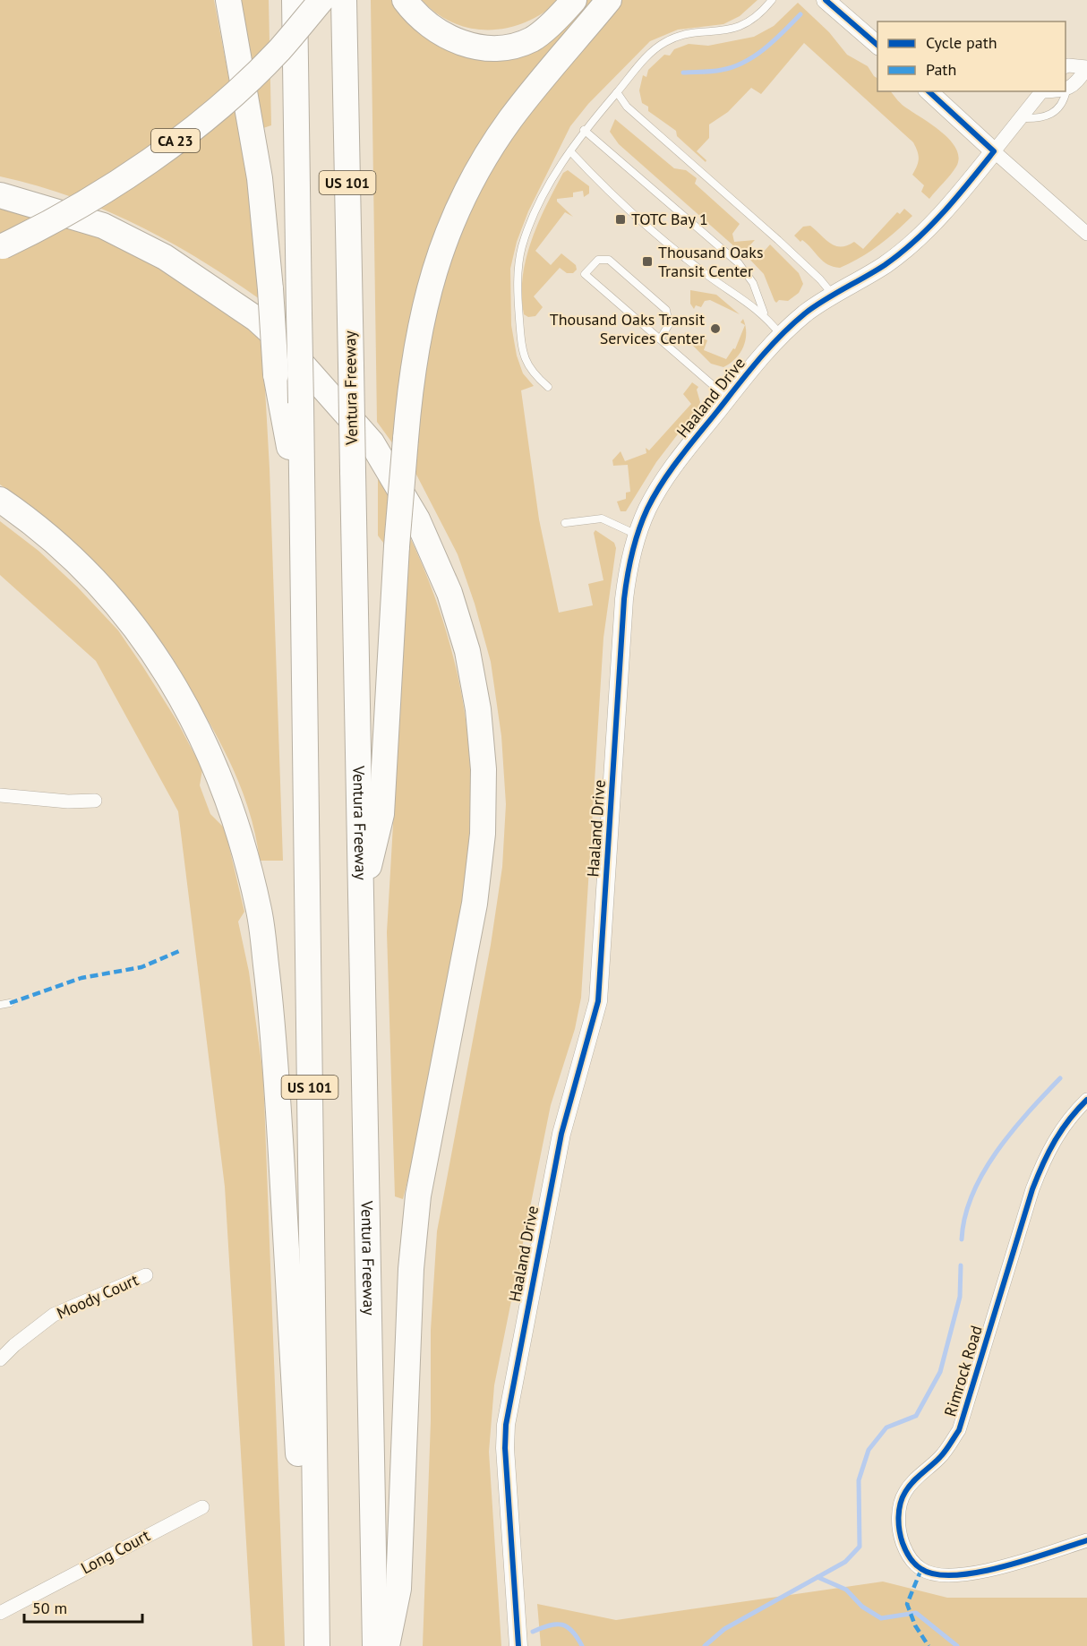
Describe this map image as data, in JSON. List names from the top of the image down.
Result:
{
  "streets": {
    "highway": ["CA 23", "US 101", "Ventura Freeway"],
    "street": [
      "Haaland Drive",
      "Moody Court",
      "Rimrock Road",
      "Long Court"
    ]
  },
  "places": {
    "transit": ["TOTC Bay 1", "Thousand Oaks Transit Center"],
    "other": ["Thousand Oaks Transit Services Center"]
  },
  "legend": ["Cycle path", "Path"],
  "scale_bar": "50 m"
}
